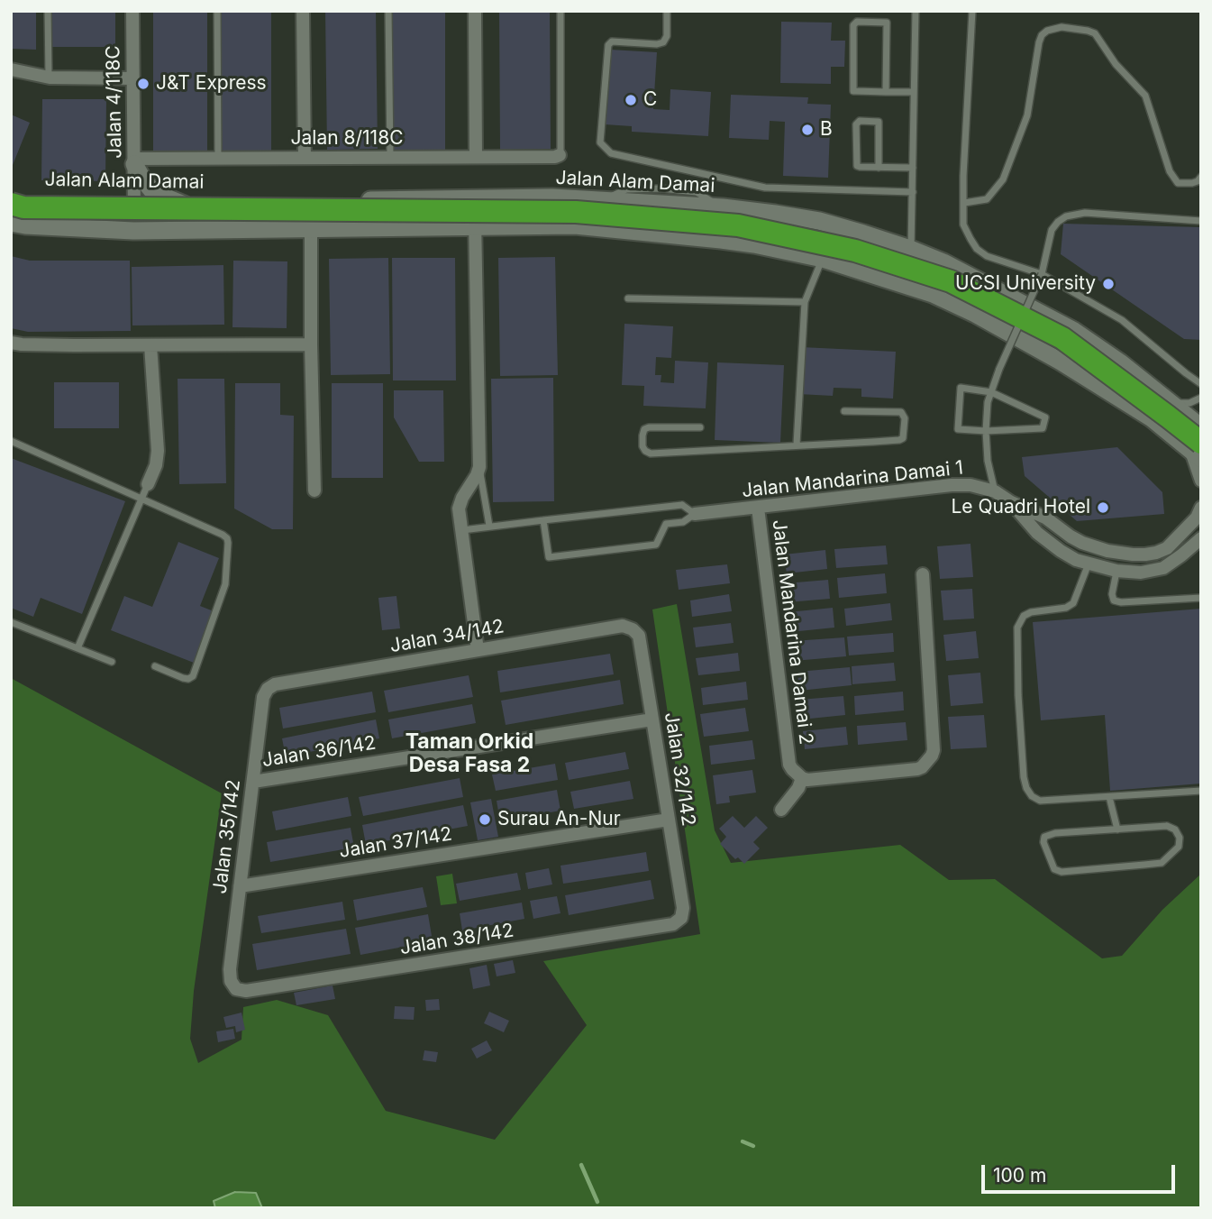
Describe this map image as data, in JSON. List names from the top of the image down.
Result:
{
  "streets": {
    "main road": ["Jalan Alam Damai"],
    "street": [
      "Jalan 4/118C",
      "Jalan 8/118C",
      "Jalan Mandarina Damai 1",
      "Jalan Mandarina Damai 2",
      "Jalan 34/142",
      "Jalan 36/142",
      "Jalan 32/142",
      "Jalan 35/142",
      "Jalan 37/142",
      "Jalan 38/142"
    ]
  },
  "crossings": [
    ["Jalan 4/118C", "Jalan 8/118C"],
    ["Jalan 4/118C", "Jalan Alam Damai"],
    ["Jalan Mandarina Damai 1", "Jalan Mandarina Damai 2"],
    ["Jalan 34/142", "Jalan 32/142"],
    ["Jalan 34/142", "Jalan 35/142"],
    ["Jalan 36/142", "Jalan 32/142"],
    ["Jalan 36/142", "Jalan 35/142"],
    ["Jalan 32/142", "Jalan 37/142"],
    ["Jalan 32/142", "Jalan 38/142"],
    ["Jalan 35/142", "Jalan 37/142"],
    ["Jalan 35/142", "Jalan 38/142"]
  ],
  "districts": ["Taman Orkid Desa Fasa 2"],
  "places": [
    "J&T Express",
    "C",
    "B",
    "UCSI University",
    "Le Quadri Hotel",
    "Surau An-Nur"
  ],
  "scale_bar": "100 m"
}
